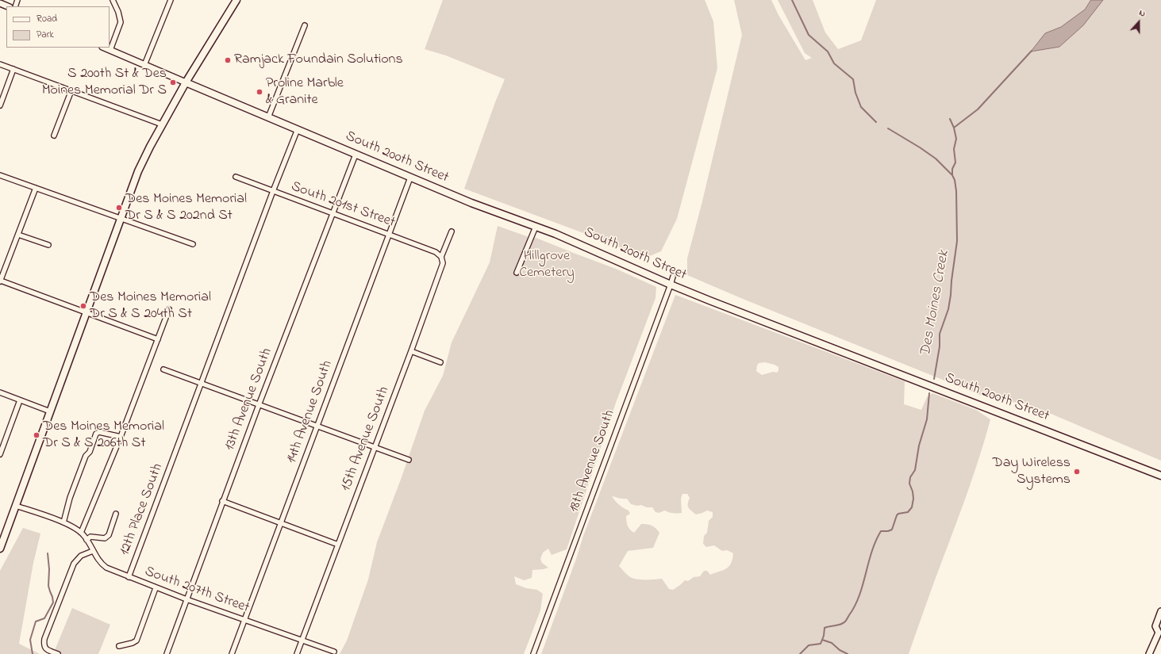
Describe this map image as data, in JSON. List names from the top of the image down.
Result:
{
  "streets": {
    "main road": ["South 200th Street"],
    "street": [
      "South 201st Street",
      "13th Avenue South",
      "14th Avenue South",
      "15th Avenue South",
      "18th Avenue South",
      "12th Place South",
      "South 207th Street"
    ]
  },
  "crossings": [
    ["South 200th Street", "13th Avenue South"],
    ["South 200th Street", "14th Avenue South"],
    ["South 200th Street", "18th Avenue South"],
    ["South 200th Street", "12th Place South"],
    ["South 201st Street", "13th Avenue South"],
    ["South 201st Street", "14th Avenue South"],
    ["South 201st Street", "15th Avenue South"],
    ["South 201st Street", "12th Place South"],
    ["13th Avenue South", "South 207th Street"],
    ["14th Avenue South", "South 207th Street"],
    ["15th Avenue South", "South 207th Street"],
    ["12th Place South", "South 207th Street"]
  ],
  "water": ["Des Moines Creek"],
  "parks": ["Hillgrove Cemetery"],
  "places": [
    "Ramjack Foundain Solutions",
    "S 200th St & Des Moines Memorial Dr S",
    "Proline Marble & Granite",
    "Des Moines Memorial Dr S & S 202nd St",
    "Des Moines Memorial Dr S & S 204th St",
    "Des Moines Memorial Dr S & S 206th St",
    "Day Wireless Systems"
  ],
  "legend": ["Road", "Park"],
  "north": "top"
}
